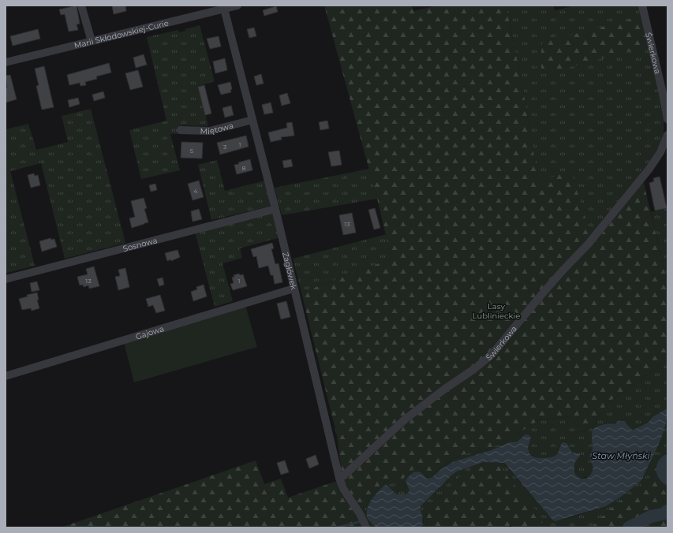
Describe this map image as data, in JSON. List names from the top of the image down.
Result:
{
  "streets": {
    "street": [
      "Marii Skłodowskiej-Curie",
      "Świerkowa",
      "Miętowa",
      "Sosnowa",
      "Zagłówek",
      "Gajowa"
    ]
  },
  "crossings": [
    ["Marii Skłodowskiej-Curie", "Zagłówek"],
    ["Świerkowa", "Zagłówek"],
    ["Miętowa", "Zagłówek"],
    ["Sosnowa", "Zagłówek"],
    ["Zagłówek", "Gajowa"]
  ],
  "water": ["Staw Młyński"],
  "parks": ["Lasy Lublinieckie"],
  "house_numbers": [
    "1",
    "3",
    "5",
    "8",
    "4",
    "13",
    "13",
    "1"
  ]
}
